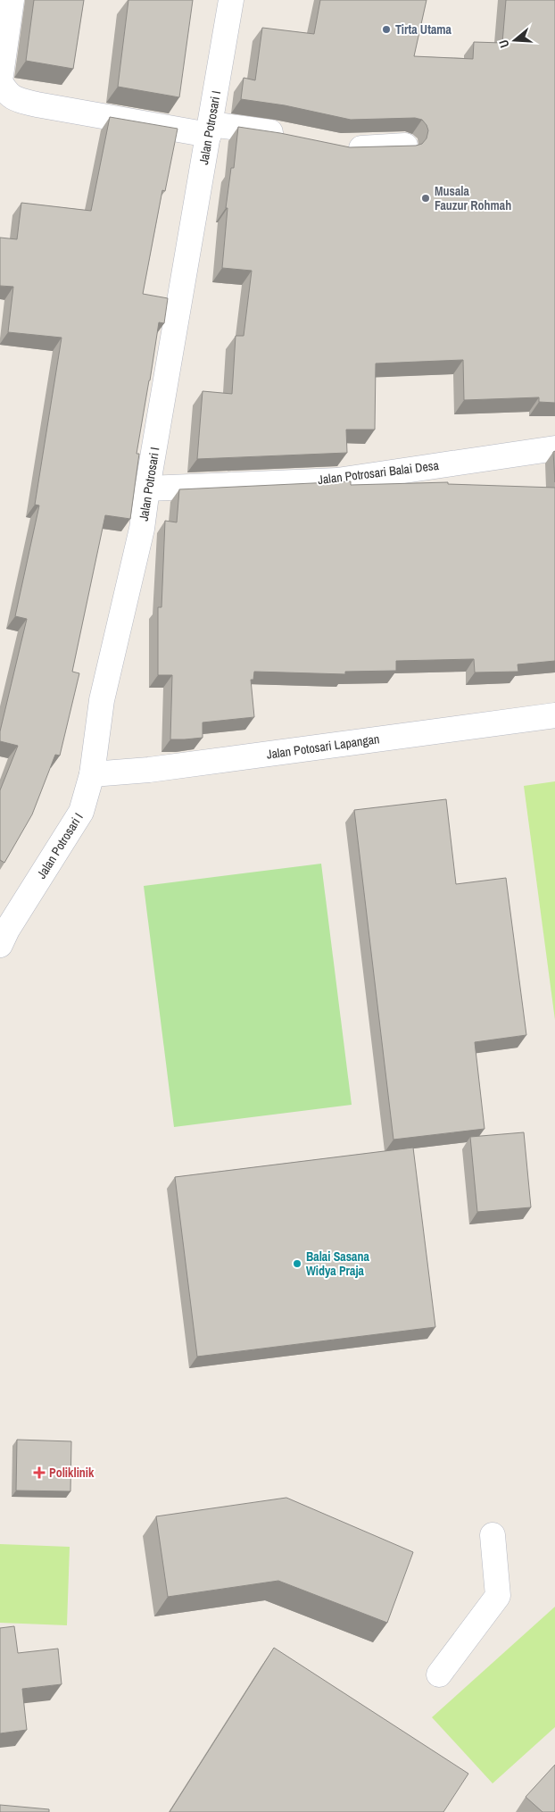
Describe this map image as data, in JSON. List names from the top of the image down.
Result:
{
  "streets": {
    "street": ["Jalan Potrosari I", "Jalan Potrosari Balai Desa", "Jalan Potosari Lapangan"]
  },
  "crossings": [
    ["Jalan Potrosari I", "Jalan Potrosari Balai Desa"],
    ["Jalan Potrosari I", "Jalan Potosari Lapangan"]
  ],
  "places": {
    "other": ["Tirta Utama", "Musala Fauzur Rohmah", "Balai Sasana Widya Praja"],
    "health": ["Poliklinik"]
  },
  "north": "left"
}
